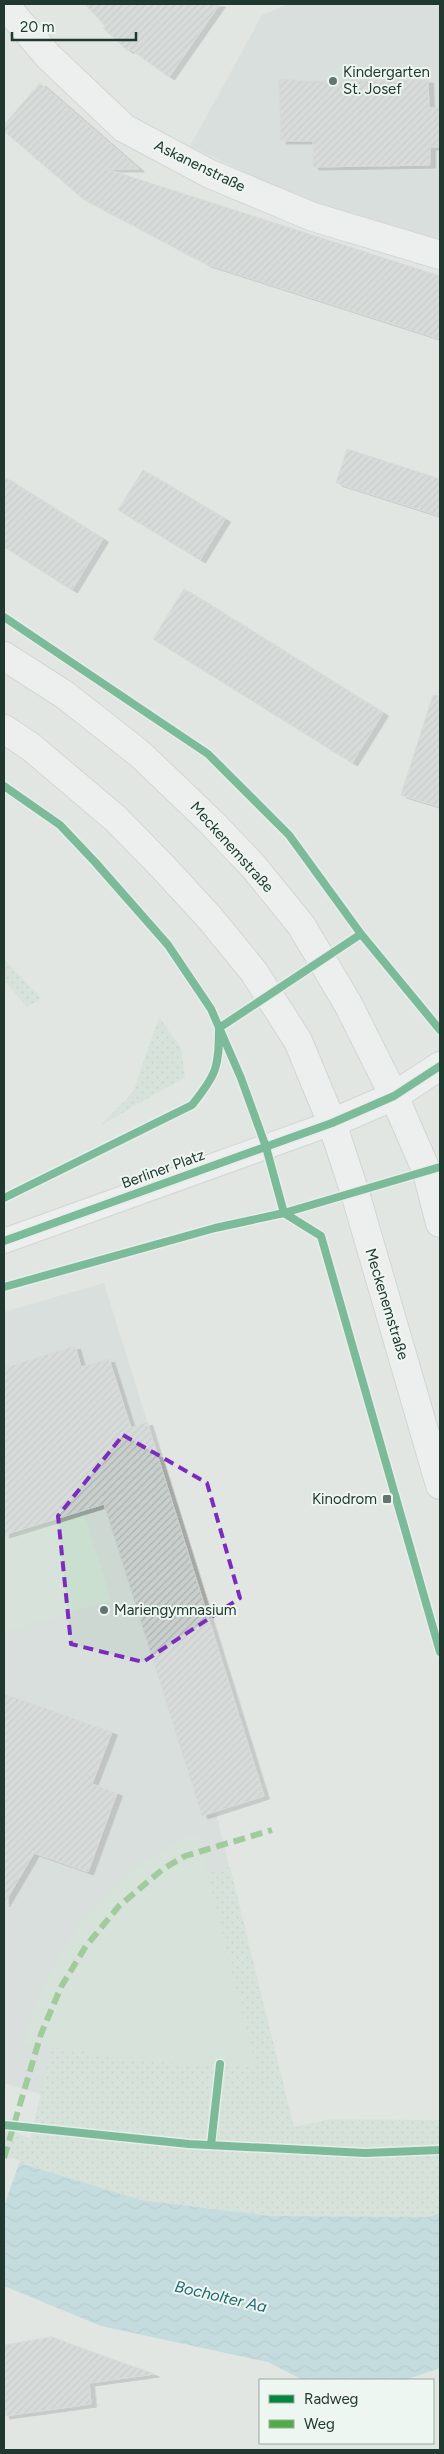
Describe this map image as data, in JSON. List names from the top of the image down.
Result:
{
  "streets": {
    "main road": ["Askanenstraße", "Meckenemstraße"],
    "lane": ["Berliner Platz"]
  },
  "crossings": [
    ["Meckenemstraße", "Berliner Platz"]
  ],
  "water": ["Bocholter Aa"],
  "places": {
    "other": ["Kindergarten St. Josef", "Mariengymnasium"],
    "transit": ["Kinodrom"]
  },
  "legend": ["Radweg", "Weg"],
  "scale_bar": "20 m"
}
